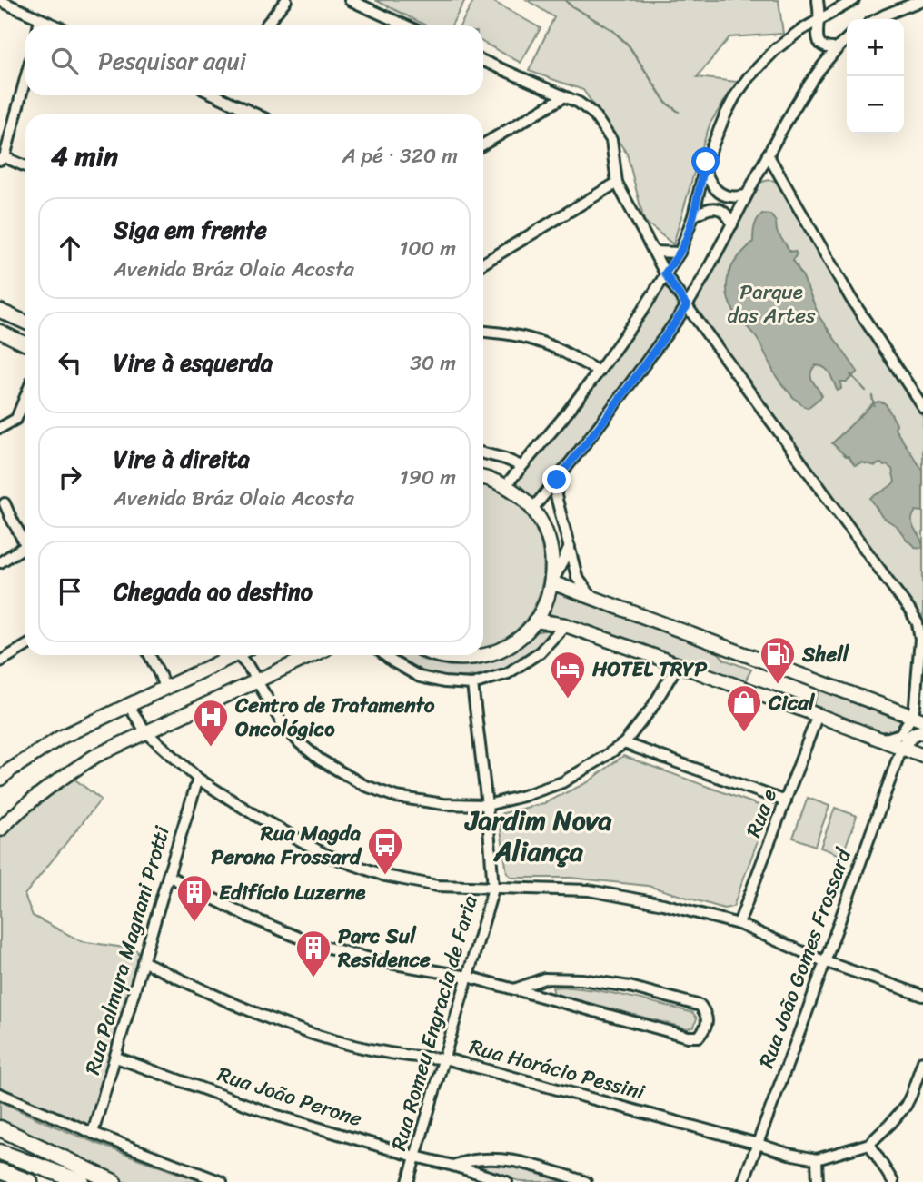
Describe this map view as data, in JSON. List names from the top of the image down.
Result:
{
  "streets": {
    "street": [
      "Rua e",
      "Rua Palmyra Magnani Protti",
      "Rua João Gomes Frossard",
      "Rua Romeu Engracia de Faria",
      "Rua Horácio Pessini",
      "Rua João Perone"
    ]
  },
  "crossings": [
    ["Rua Palmyra Magnani Protti", "Rua Horácio Pessini"],
    ["Rua Palmyra Magnani Protti", "Rua João Perone"],
    ["Rua João Gomes Frossard", "Rua Horácio Pessini"],
    ["Rua Romeu Engracia de Faria", "Rua Horácio Pessini"],
    ["Rua Romeu Engracia de Faria", "Rua João Perone"]
  ],
  "districts": ["Jardim Nova Aliança"],
  "parks": ["Parque das Artes"],
  "places": {
    "fuel station": ["Shell"],
    "hotel": ["HOTEL TRYP"],
    "shop": ["Cical"],
    "hospital": ["Centro de Tratamento Oncológico"],
    "bus stop": ["Rua Magda Perona Frossard"],
    "building": ["Edifício Luzerne", "Parc Sul Residence"]
  },
  "page": {
    "map_buttons": ["+", "−"],
    "search": "Pesquisar aqui",
    "heading": ["4 min", "A pé · 320 m"],
    "list": [
      ["Siga em frente", "Avenida Bráz Olaia Acosta", "100 m"],
      ["Vire à esquerda", "30 m"],
      ["Vire à direita", "Avenida Bráz Olaia Acosta", "190 m"],
      "Chegada ao destino"
    ]
  }
}
